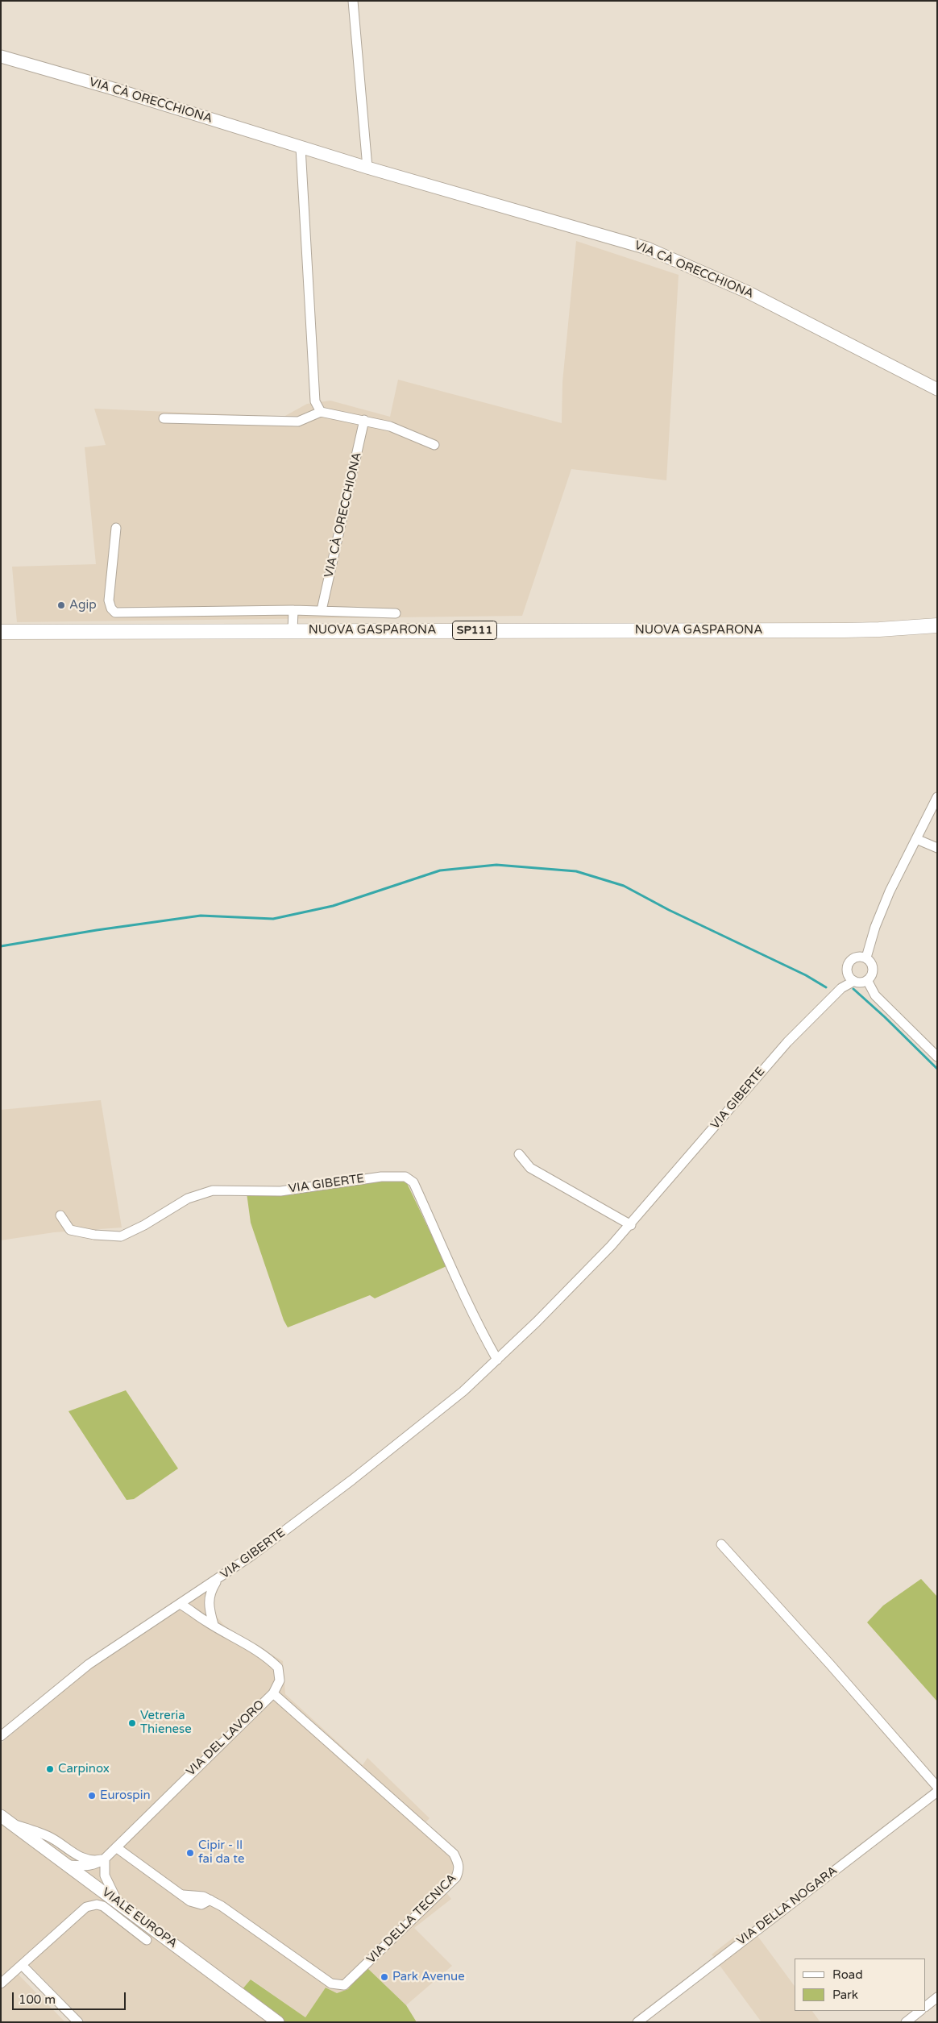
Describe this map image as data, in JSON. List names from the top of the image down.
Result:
{
  "streets": {
    "main road": [
      "VIA CÀ ORECCHIONA",
      "NUOVA GASPARONA",
      "SP111",
      "VIALE EUROPA"
    ],
    "street": [
      "VIA GIBERTE",
      "VIA DEL LAVORO",
      "VIA DELLA NOGARA",
      "VIA DELLA TECNICA"
    ]
  },
  "crossings": [
    ["VIA GIBERTE", "VIA DEL LAVORO"],
    ["VIA DEL LAVORO", "VIALE EUROPA"],
    ["VIA DEL LAVORO", "VIA DELLA TECNICA"]
  ],
  "places": [
    "Agip",
    "Vetreria Thienese",
    "Carpinox",
    "Eurospin",
    "Cipir - Il fai da te",
    "Park Avenue"
  ],
  "legend": ["Road", "Park"],
  "scale_bar": "100 m"
}
